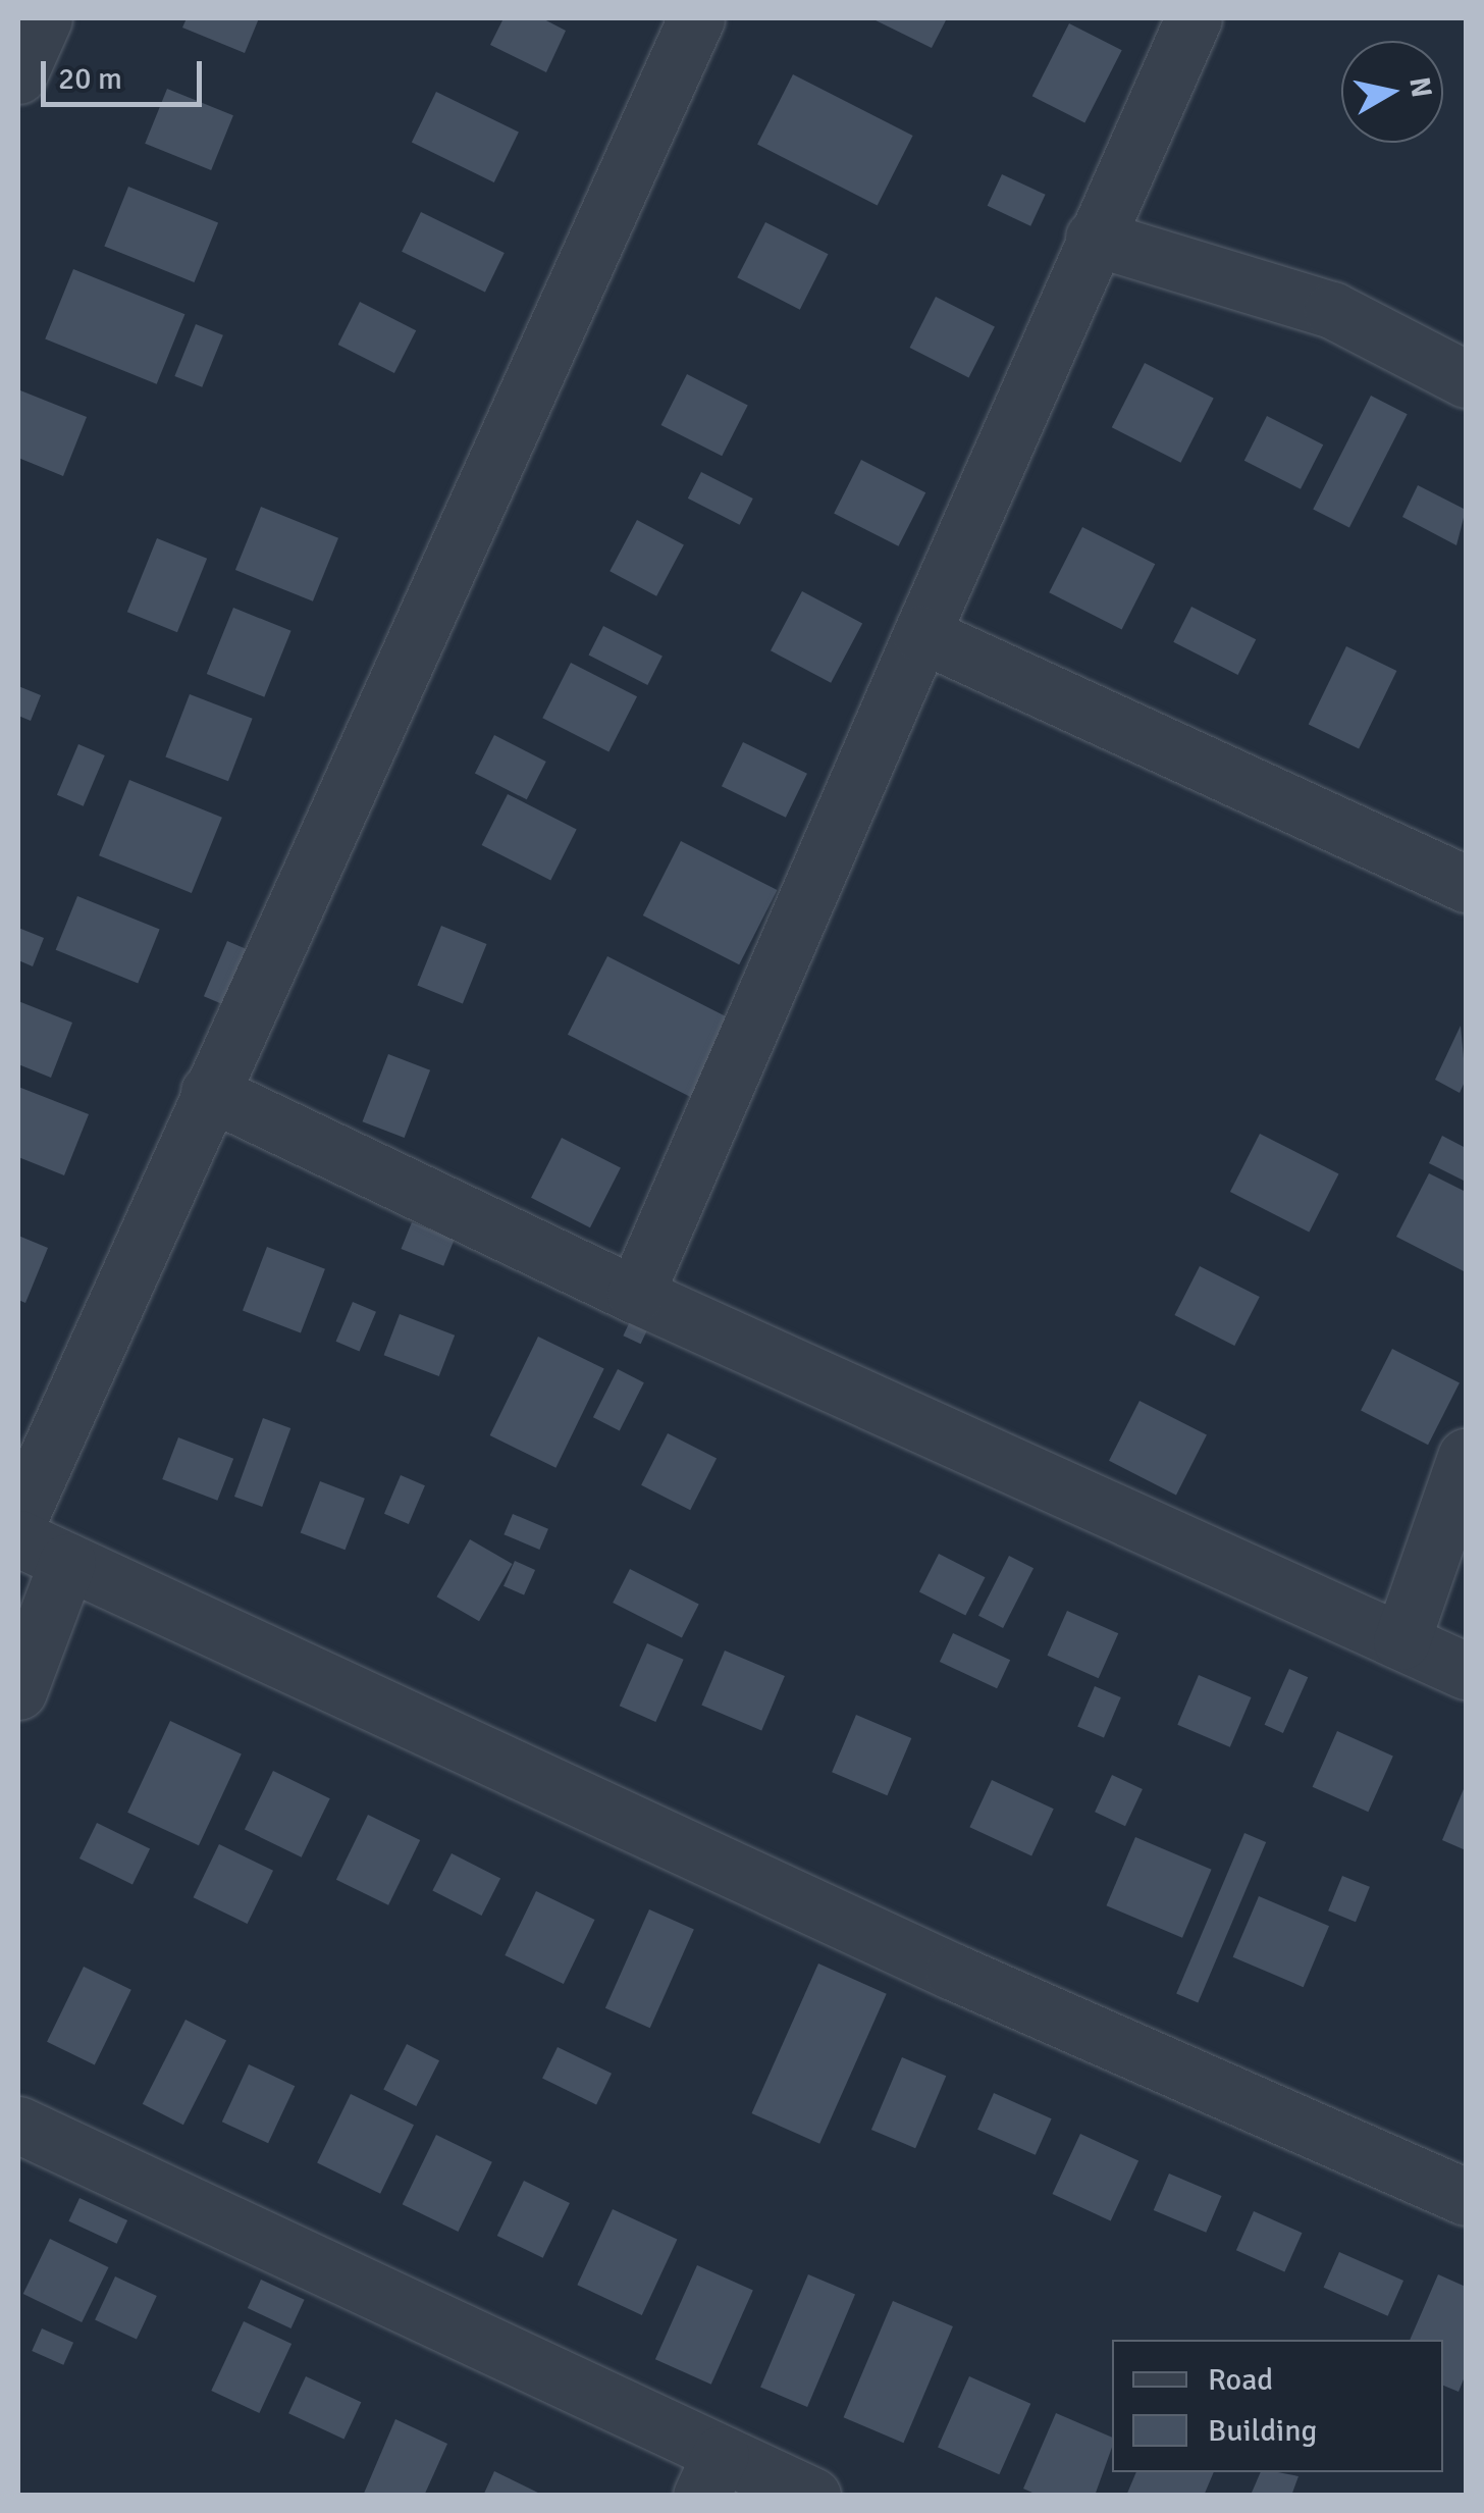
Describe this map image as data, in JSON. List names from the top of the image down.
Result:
{
  "legend": ["Road", "Building"],
  "scale_bar": "20 m",
  "north": "right"
}
